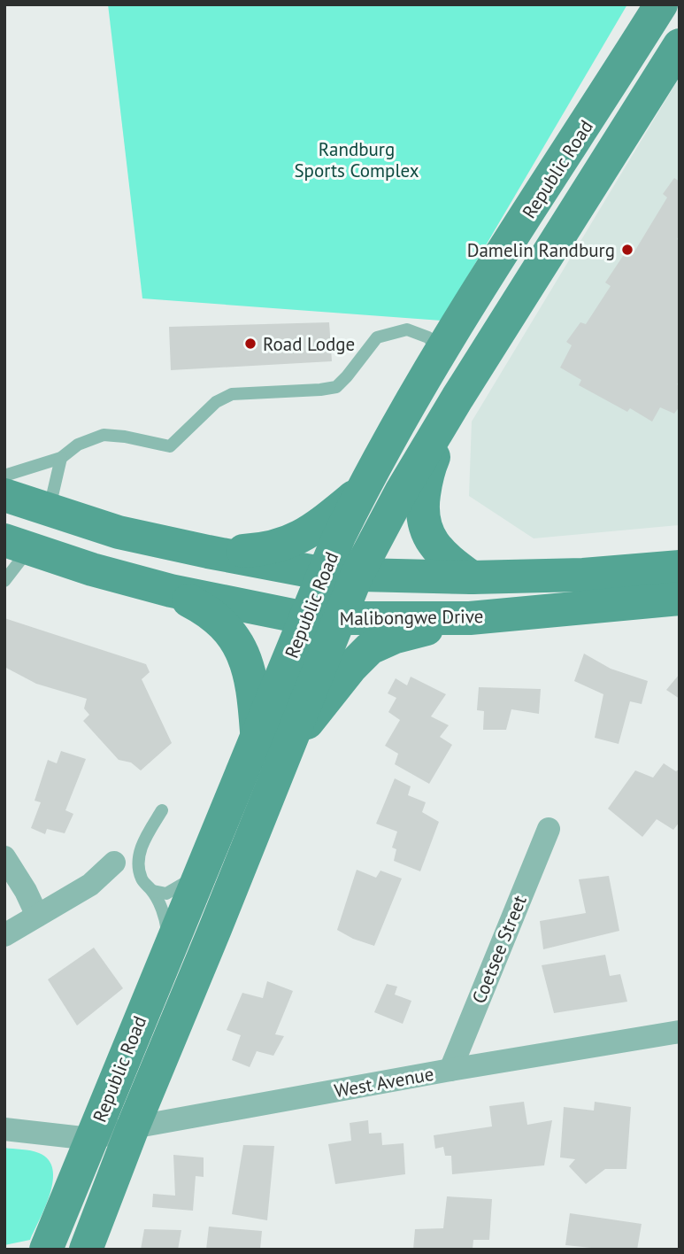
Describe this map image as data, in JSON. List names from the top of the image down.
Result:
{
  "streets": {
    "main road": ["Republic Road", "Malibongwe Drive"],
    "street": ["Coetsee Street", "West Avenue"]
  },
  "crossings": [
    ["Republic Road", "Malibongwe Drive"],
    ["Republic Road", "West Avenue"],
    ["Coetsee Street", "West Avenue"]
  ],
  "parks": ["Randburg Sports Complex"],
  "places": ["Damelin Randburg", "Road Lodge"]
}
